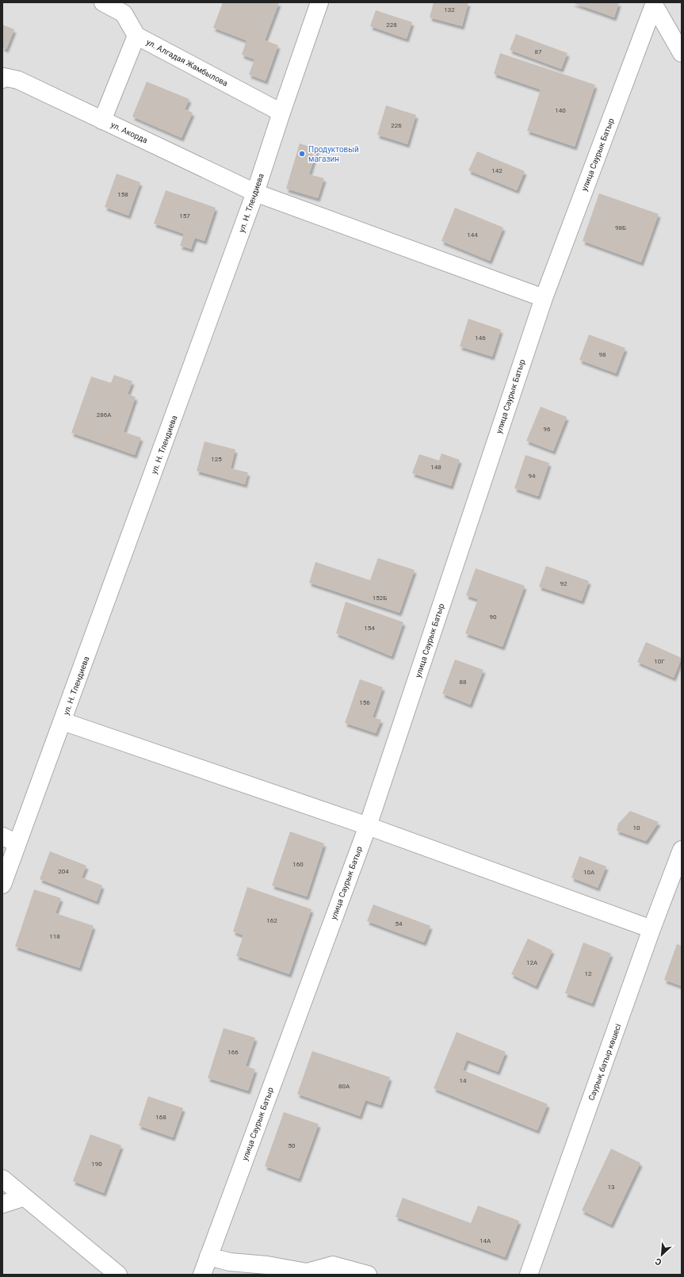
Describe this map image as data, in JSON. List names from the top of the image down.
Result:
{
  "streets": {
    "street": [
      "ул. Алгадая Жамбылова",
      "ул. Акорда",
      "улица Саурык Батыр",
      "ул. Н. Тлендиева",
      "Саурық батыр көшесі"
    ]
  },
  "crossings": [
    ["ул. Алгадая Жамбылова", "ул. Н. Тлендиева"],
    ["ул. Акорда", "улица Саурык Батыр"],
    ["ул. Акорда", "ул. Н. Тлендиева"]
  ],
  "places": ["Продуктовый магазин"],
  "house_numbers": [
    "132",
    "228",
    "87",
    "140",
    "226",
    "142",
    "158",
    "157",
    "98Б",
    "144",
    "146",
    "98",
    "286А",
    "96",
    "125",
    "148",
    "94",
    "92",
    "152Б",
    "90",
    "154",
    "10Г",
    "88",
    "156",
    "10",
    "160",
    "204",
    "10А",
    "162",
    "54",
    "118",
    "12А",
    "12",
    "166",
    "14",
    "80А",
    "168",
    "50",
    "190",
    "13",
    "14А"
  ],
  "north": "bottom left"
}
